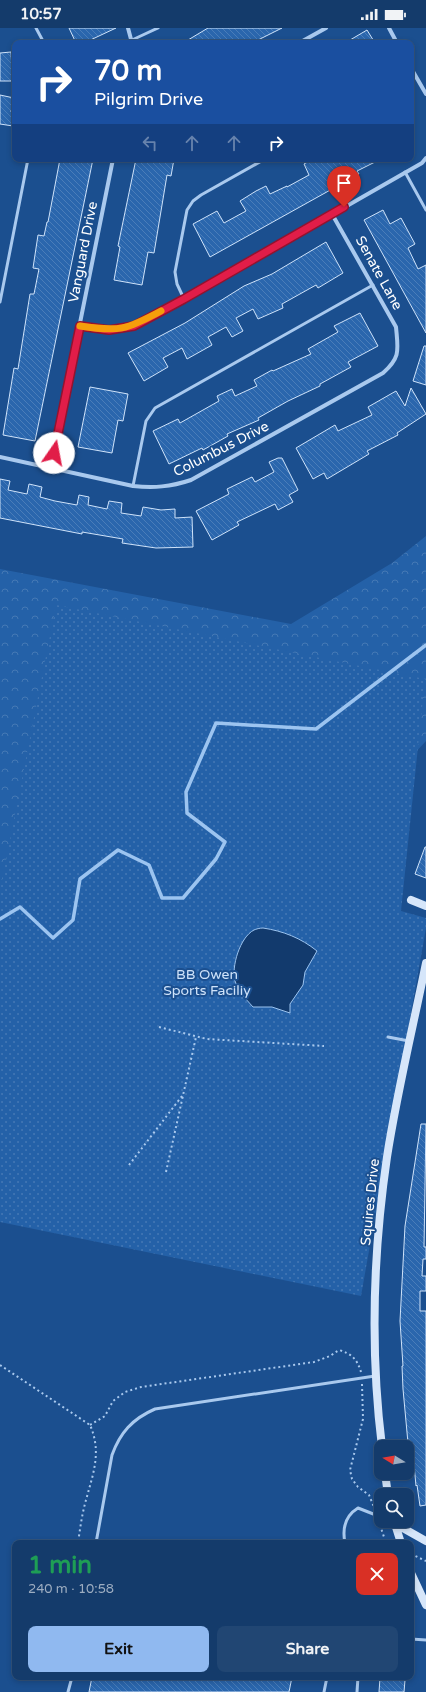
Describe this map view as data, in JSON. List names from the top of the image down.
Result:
{
  "streets": {
    "street": [
      "Vanguard Drive",
      "Senate Lane",
      "Columbus Drive",
      "Squires Drive"
    ]
  },
  "crossings": [
    ["Vanguard Drive", "Columbus Drive"],
    ["Senate Lane", "Columbus Drive"]
  ],
  "parks": ["BB Owen Sports Faciliy"],
  "north": "left",
  "page": {
    "status": "10:57",
    "turn": ["70 m", "Pilgrim Drive"],
    "heading": ["1 min", "240 m · 10:58"],
    "buttons": ["Exit", "Share"]
  }
}
